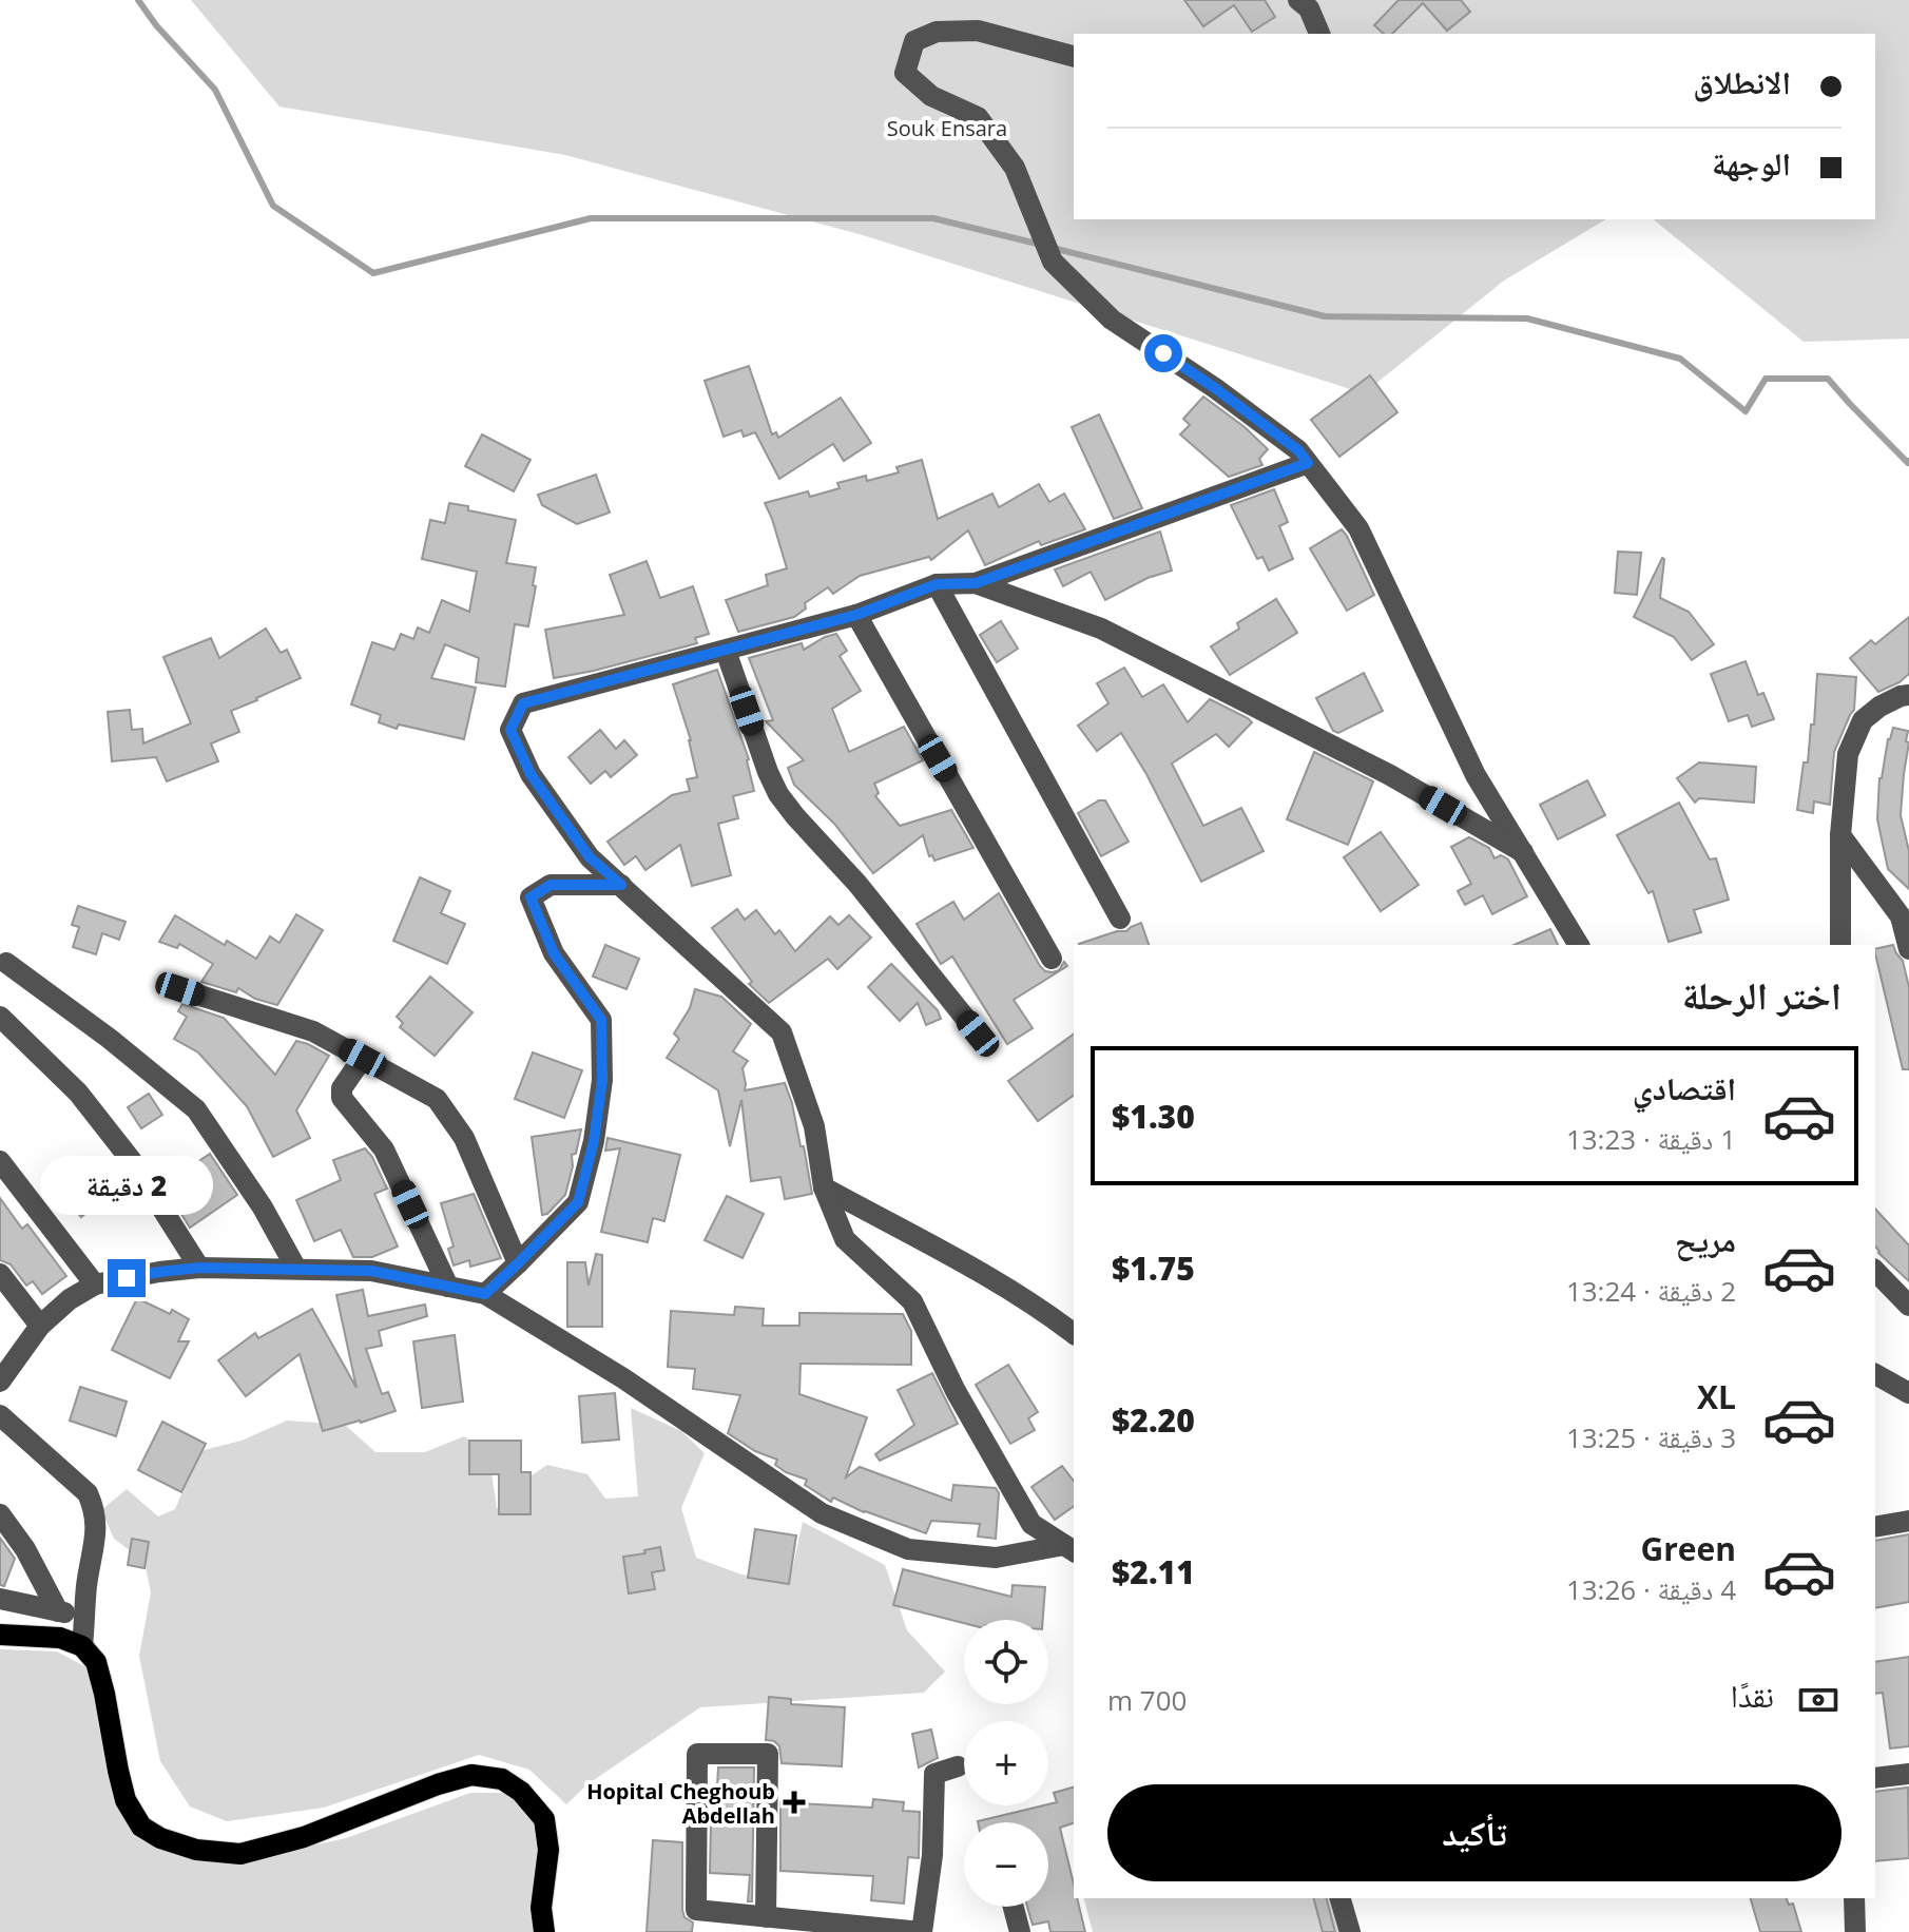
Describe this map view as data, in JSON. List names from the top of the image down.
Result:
{
  "parks": ["Souk Ensara"],
  "places": {
    "health": ["Hopital Cheghoub Abdellah"]
  },
  "page": {
    "banner": ["الانطلاق", "الوجهة"],
    "heading": "اختر الرحلة",
    "list": [
      {
        "name": "اقتصادي",
        "note": "1 دقيقة · 13:23",
        "value": "$1.30"
      },
      {
        "name": "مريح",
        "note": "2 دقيقة · 13:24",
        "value": "$1.75"
      },
      {
        "name": "XL",
        "note": "3 دقيقة · 13:25",
        "value": "$2.20"
      },
      {
        "name": "Green",
        "note": "4 دقيقة · 13:26",
        "value": "$2.11"
      }
    ],
    "bubble": "2 دقيقة",
    "map_buttons": ["+", "−"],
    "pay": ["نقدًا", "700 m"],
    "buttons": "تأكيد"
  }
}
